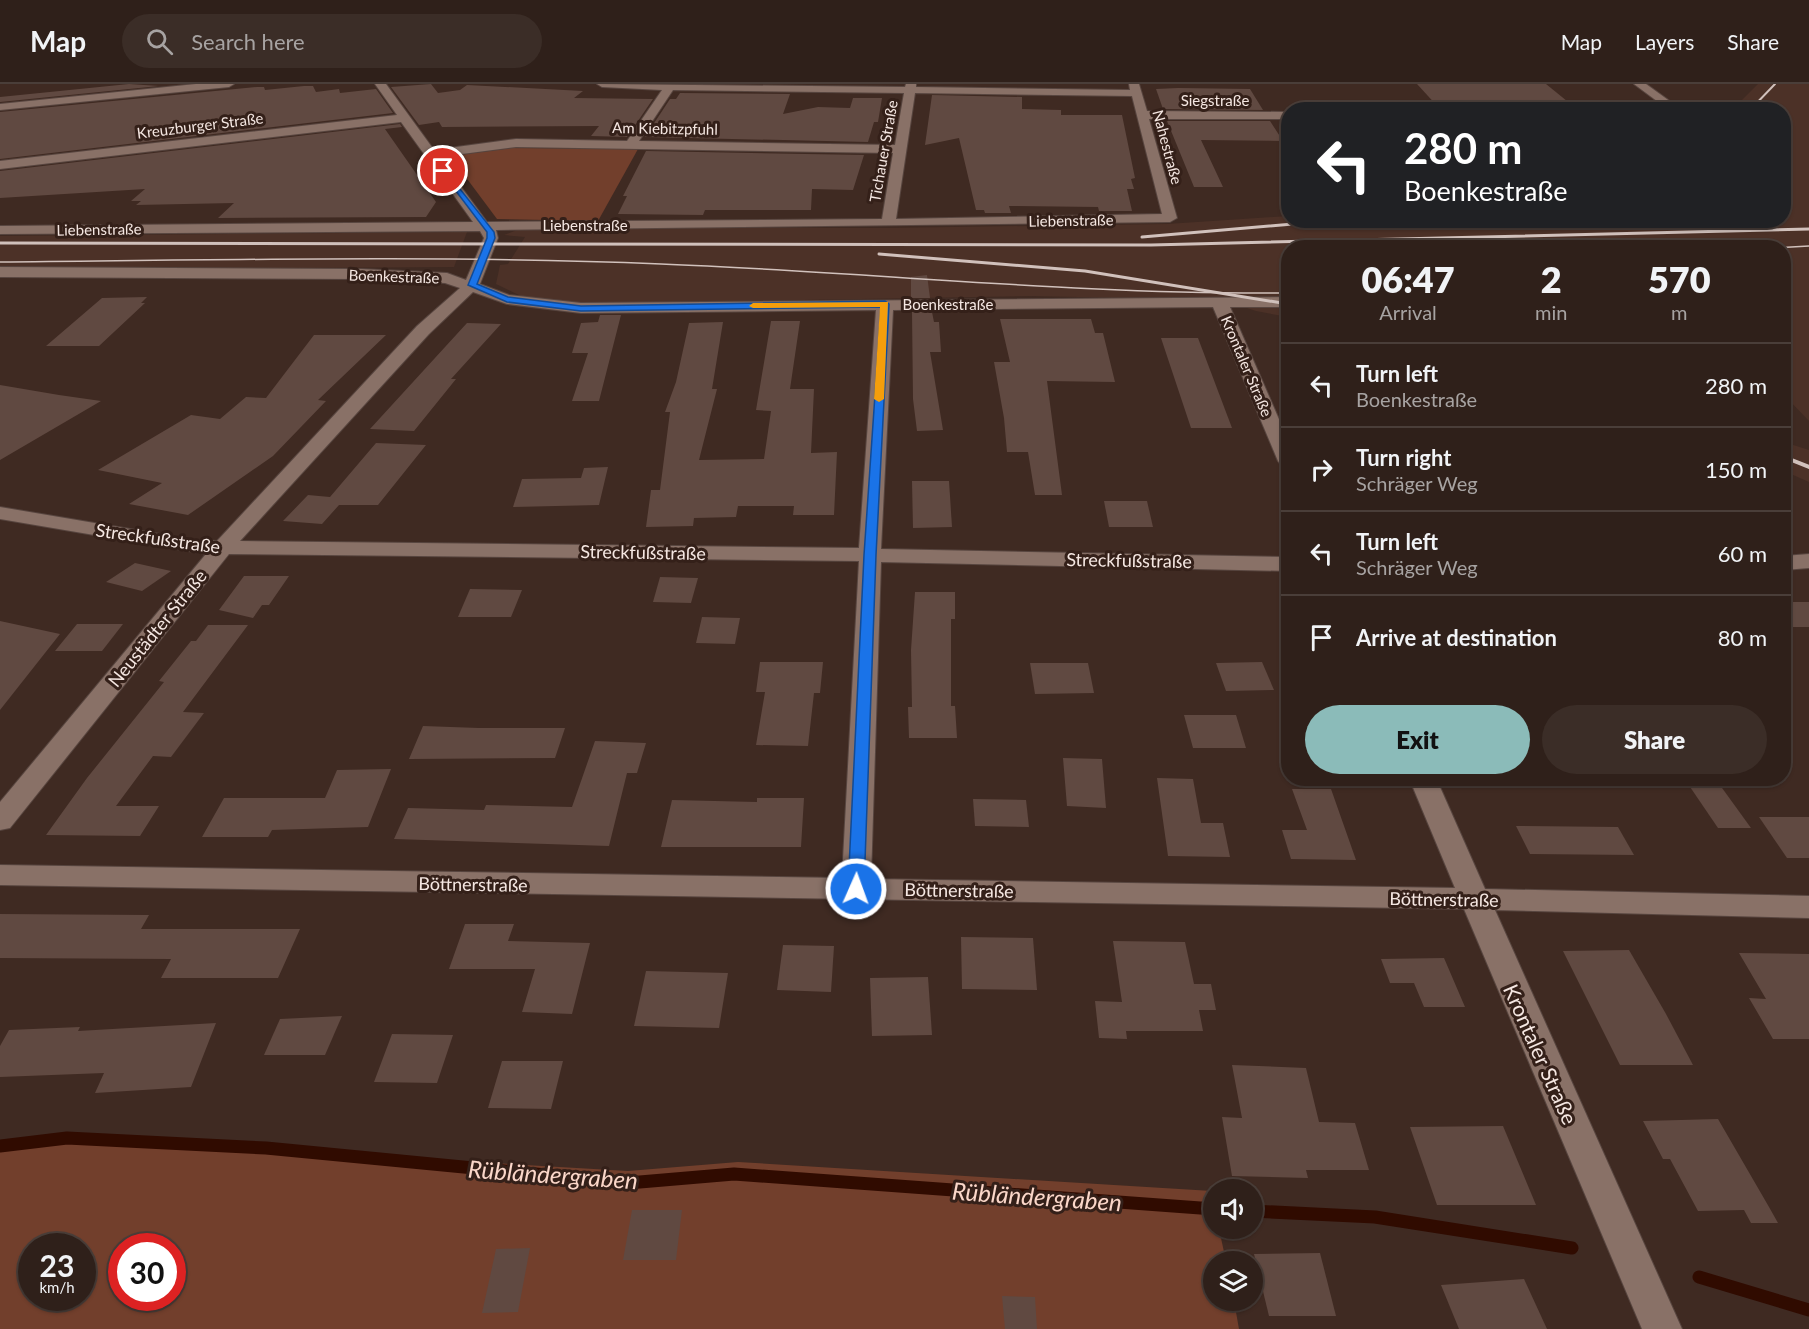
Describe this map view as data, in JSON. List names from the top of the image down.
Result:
{
  "streets": {
    "street": [
      "Siegstraße",
      "Kreuzburger Straße",
      "Am Kiebitzpfuhl",
      "Nahestraße",
      "Tichauer Straße",
      "Liebenstraße",
      "Boenkestraße",
      "Krontaler Straße",
      "Streckfußstraße",
      "Neustädter Straße",
      "Böttnerstraße"
    ]
  },
  "crossings": [
    ["Siegstraße", "Nahestraße"],
    ["Am Kiebitzpfuhl", "Tichauer Straße"],
    ["Nahestraße", "Liebenstraße"],
    ["Tichauer Straße", "Liebenstraße"],
    ["Boenkestraße", "Krontaler Straße"],
    ["Boenkestraße", "Neustädter Straße"],
    ["Krontaler Straße", "Böttnerstraße"],
    ["Streckfußstraße", "Neustädter Straße"]
  ],
  "water": ["Rübländergraben"],
  "page": {
    "header": "Map",
    "search": "Search here",
    "nav": ["Map", "Layers", "Share"],
    "turn": ["280 m", "Boenkestraße"],
    "eta": [
      "06:47",
      "Arrival",
      "2",
      "min",
      "570",
      "m"
    ],
    "list": [
      {
        "name": "Turn left",
        "note": "Boenkestraße",
        "value": "280 m"
      },
      {
        "name": "Turn right",
        "note": "Schräger Weg",
        "value": "150 m"
      },
      {
        "name": "Turn left",
        "note": "Schräger Weg",
        "value": "60 m"
      },
      {
        "name": "Arrive at destination",
        "value": "80 m"
      }
    ],
    "buttons": ["Exit", "Share"],
    "speed": "23 km/h",
    "limit": "30"
  }
}
